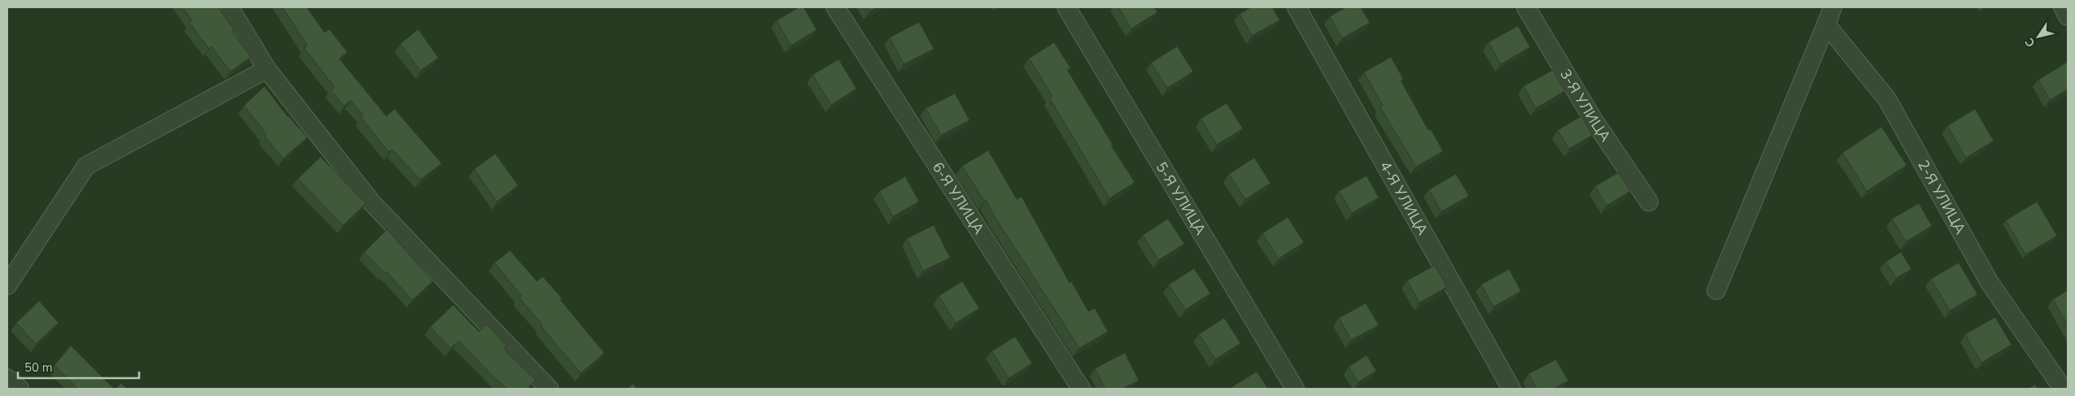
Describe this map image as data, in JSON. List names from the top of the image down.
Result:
{
  "streets": {
    "street": [
      "3-Я УЛИЦА",
      "5-Я УЛИЦА",
      "2-Я УЛИЦА",
      "6-Я УЛИЦА",
      "4-Я УЛИЦА"
    ]
  },
  "scale_bar": "50 m",
  "north": "bottom left"
}
